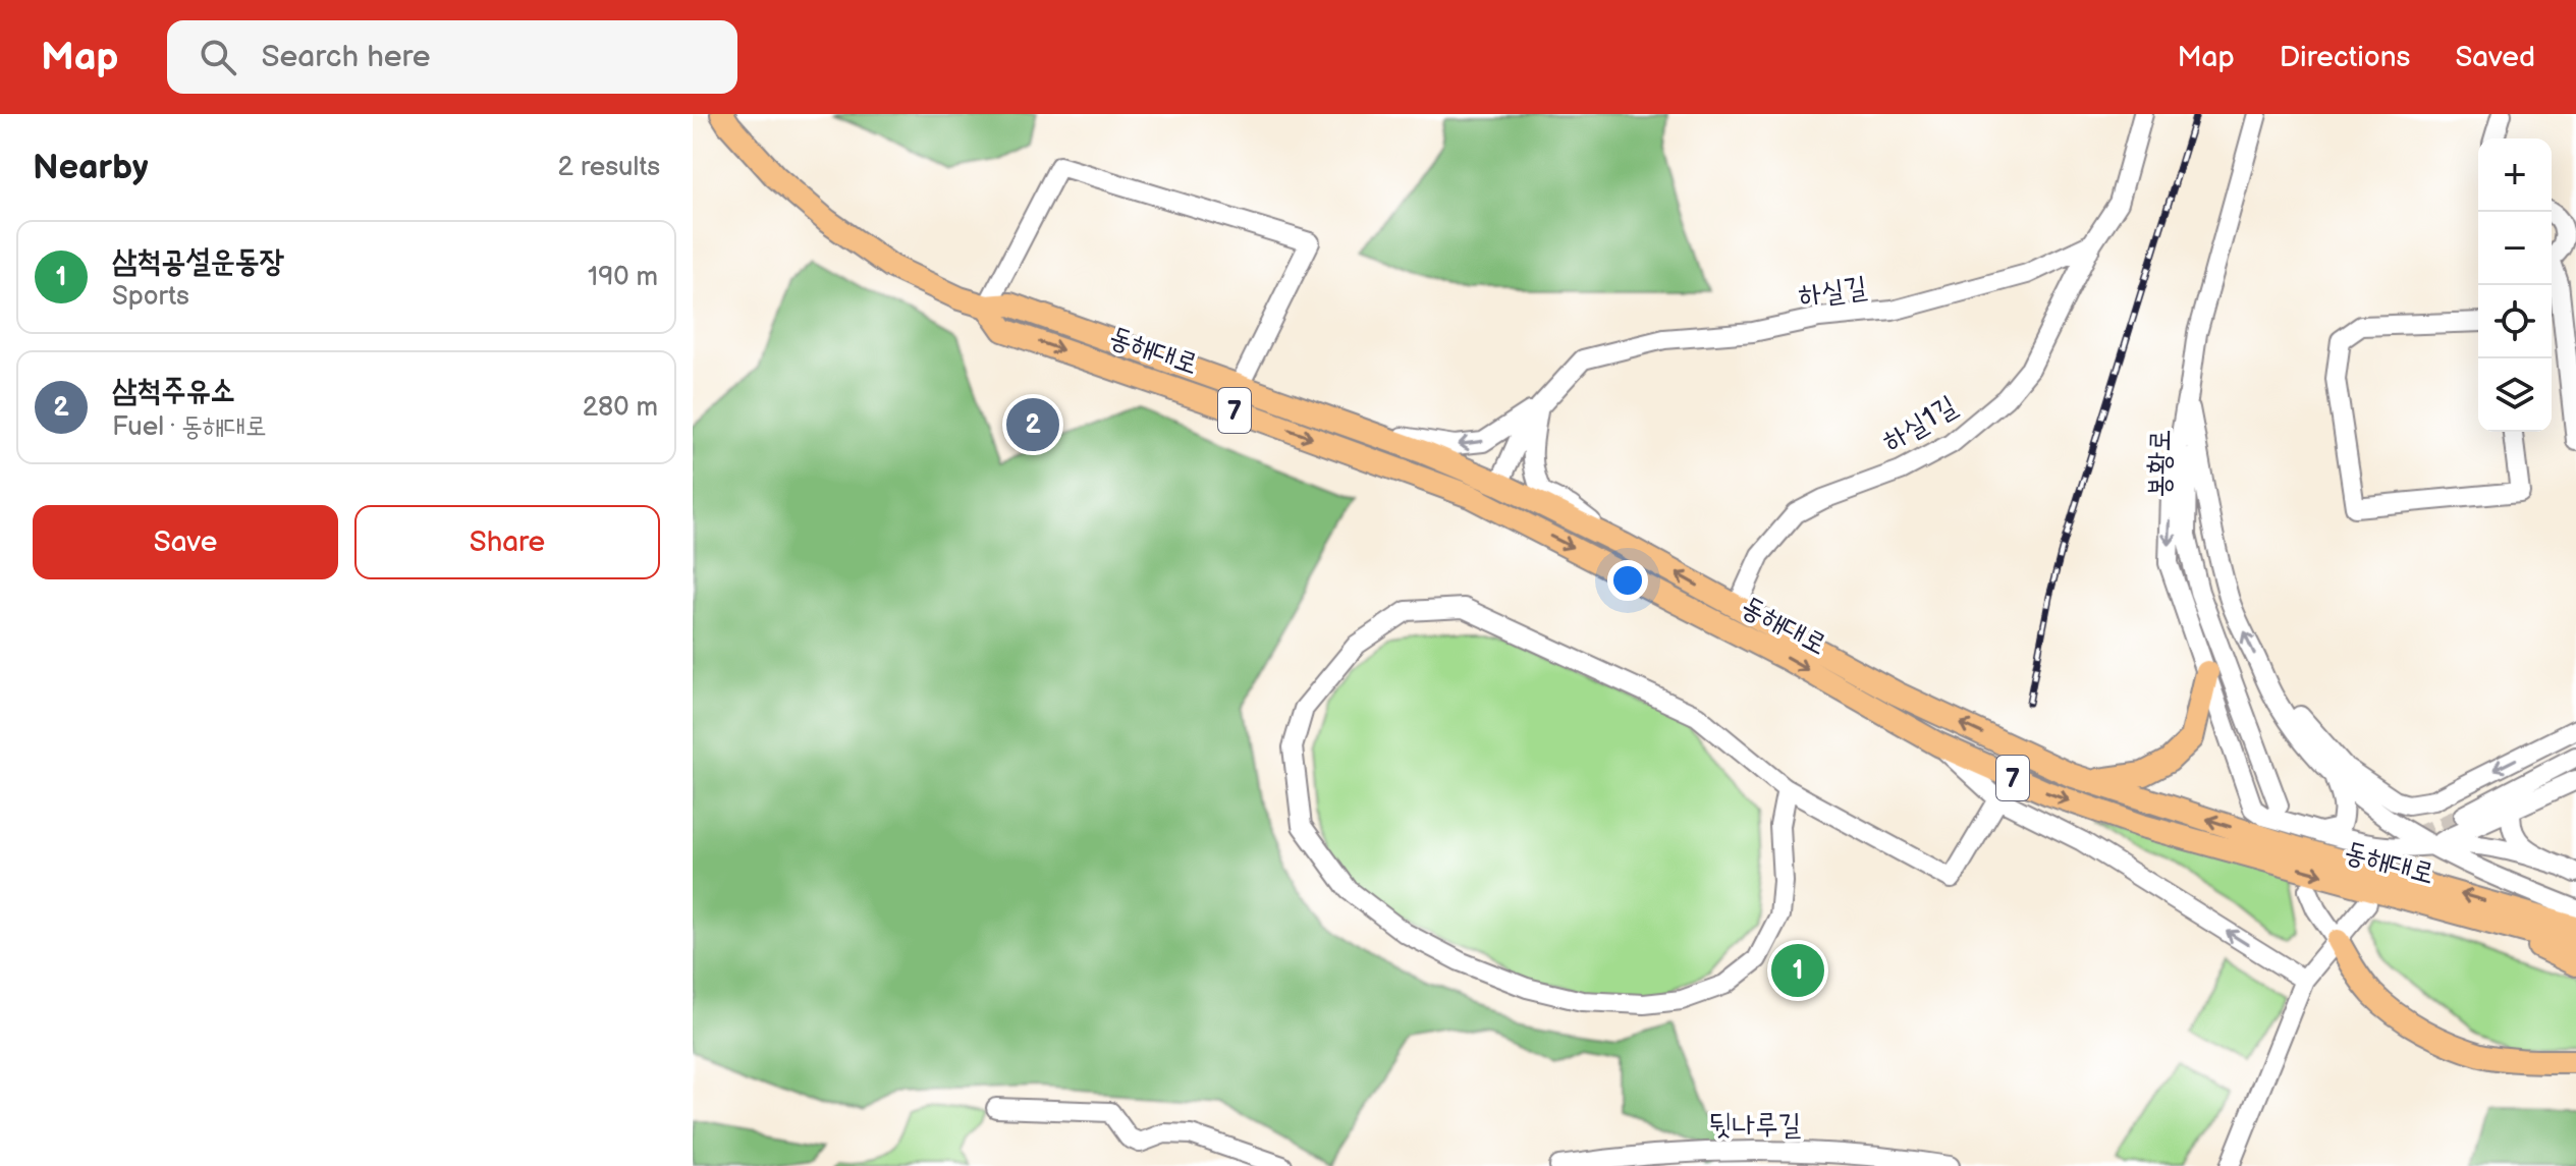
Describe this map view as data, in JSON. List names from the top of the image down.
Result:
{
  "streets": {
    "main road": ["동해대로", "7"],
    "street": [
      "하실길",
      "하실1길",
      "봉황로",
      "뒷나루길"
    ]
  },
  "crossings": [
    ["하실길", "동해대로"],
    ["하실길", "하실1길"],
    ["동해대로", "하실1길"]
  ],
  "page": {
    "header": "Map",
    "search": "Search here",
    "nav": ["Map", "Directions", "Saved"],
    "heading": ["Nearby", "2 results"],
    "map_buttons": ["+", "−"],
    "list": [
      {
        "mark": "1",
        "name": "삼척공설운동장",
        "note": "Sports",
        "value": "190 m"
      },
      {
        "mark": "2",
        "name": "삼척주유소",
        "note": "Fuel · 동해대로",
        "value": "280 m"
      }
    ],
    "pins": ["2", "1"],
    "buttons": ["Save", "Share"]
  }
}
